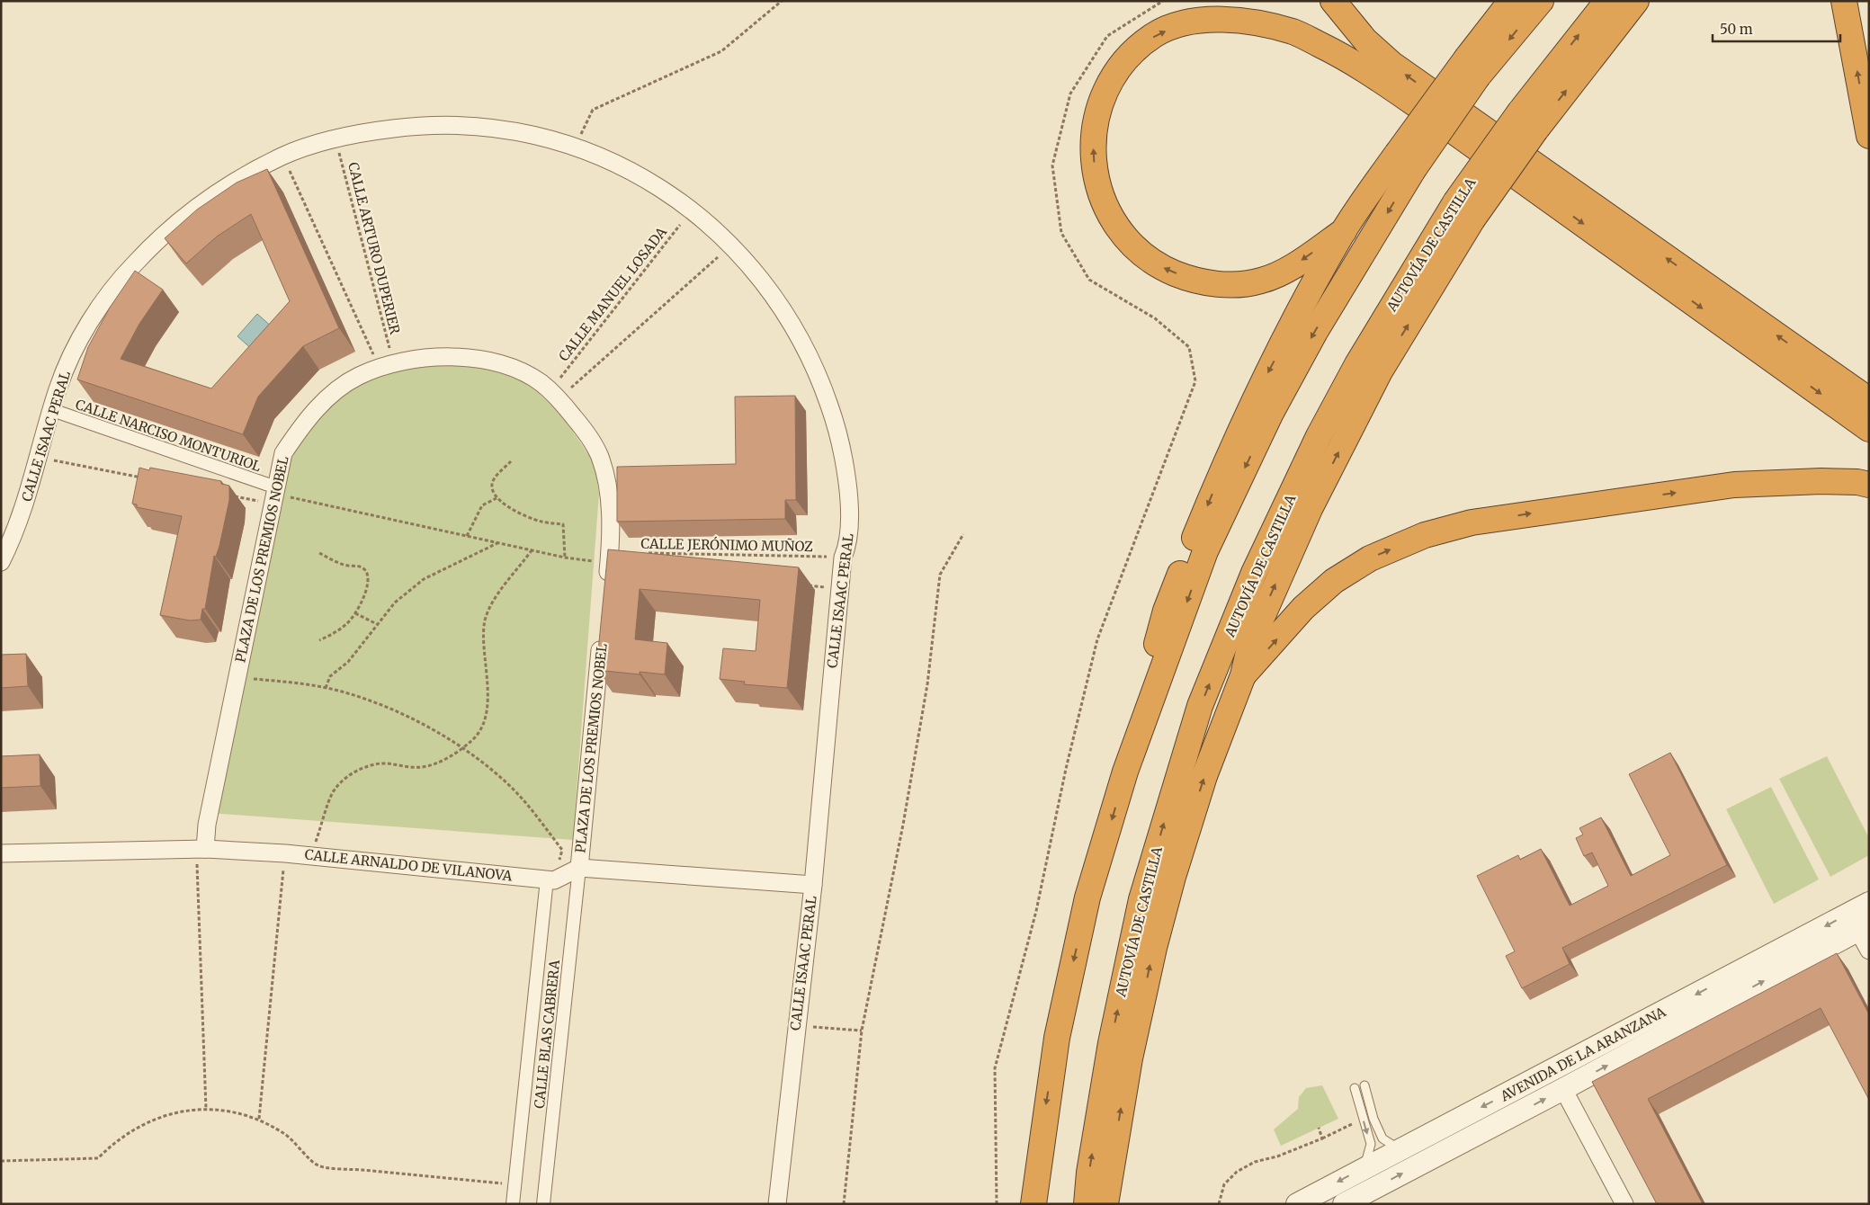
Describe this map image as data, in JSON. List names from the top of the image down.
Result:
{
  "streets": {
    "highway": ["AUTOVÍA DE CASTILLA"],
    "street": [
      "CALLE NARCISO MONTURIOL",
      "CALLE ISAAC PERAL",
      "PLAZA DE LOS PREMIOS NOBEL",
      "CALLE ARNALDO DE VILANOVA",
      "CALLE BLAS CABRERA",
      "AVENIDA DE LA ARANZANA"
    ],
    "path": ["CALLE ARTURO DUPERIER", "CALLE MANUEL LOSADA", "CALLE JERÓNIMO MUÑOZ"]
  },
  "crossings": [
    ["CALLE ARTURO DUPERIER", "CALLE ISAAC PERAL"],
    ["CALLE ARTURO DUPERIER", "PLAZA DE LOS PREMIOS NOBEL"],
    ["CALLE MANUEL LOSADA", "CALLE ISAAC PERAL"],
    ["CALLE MANUEL LOSADA", "PLAZA DE LOS PREMIOS NOBEL"],
    ["CALLE NARCISO MONTURIOL", "CALLE ISAAC PERAL"],
    ["CALLE NARCISO MONTURIOL", "PLAZA DE LOS PREMIOS NOBEL"],
    ["CALLE ISAAC PERAL", "CALLE JERÓNIMO MUÑOZ"],
    ["PLAZA DE LOS PREMIOS NOBEL", "CALLE ARNALDO DE VILANOVA"],
    ["PLAZA DE LOS PREMIOS NOBEL", "CALLE BLAS CABRERA"],
    ["CALLE ARNALDO DE VILANOVA", "CALLE BLAS CABRERA"]
  ],
  "scale_bar": "50 m"
}
